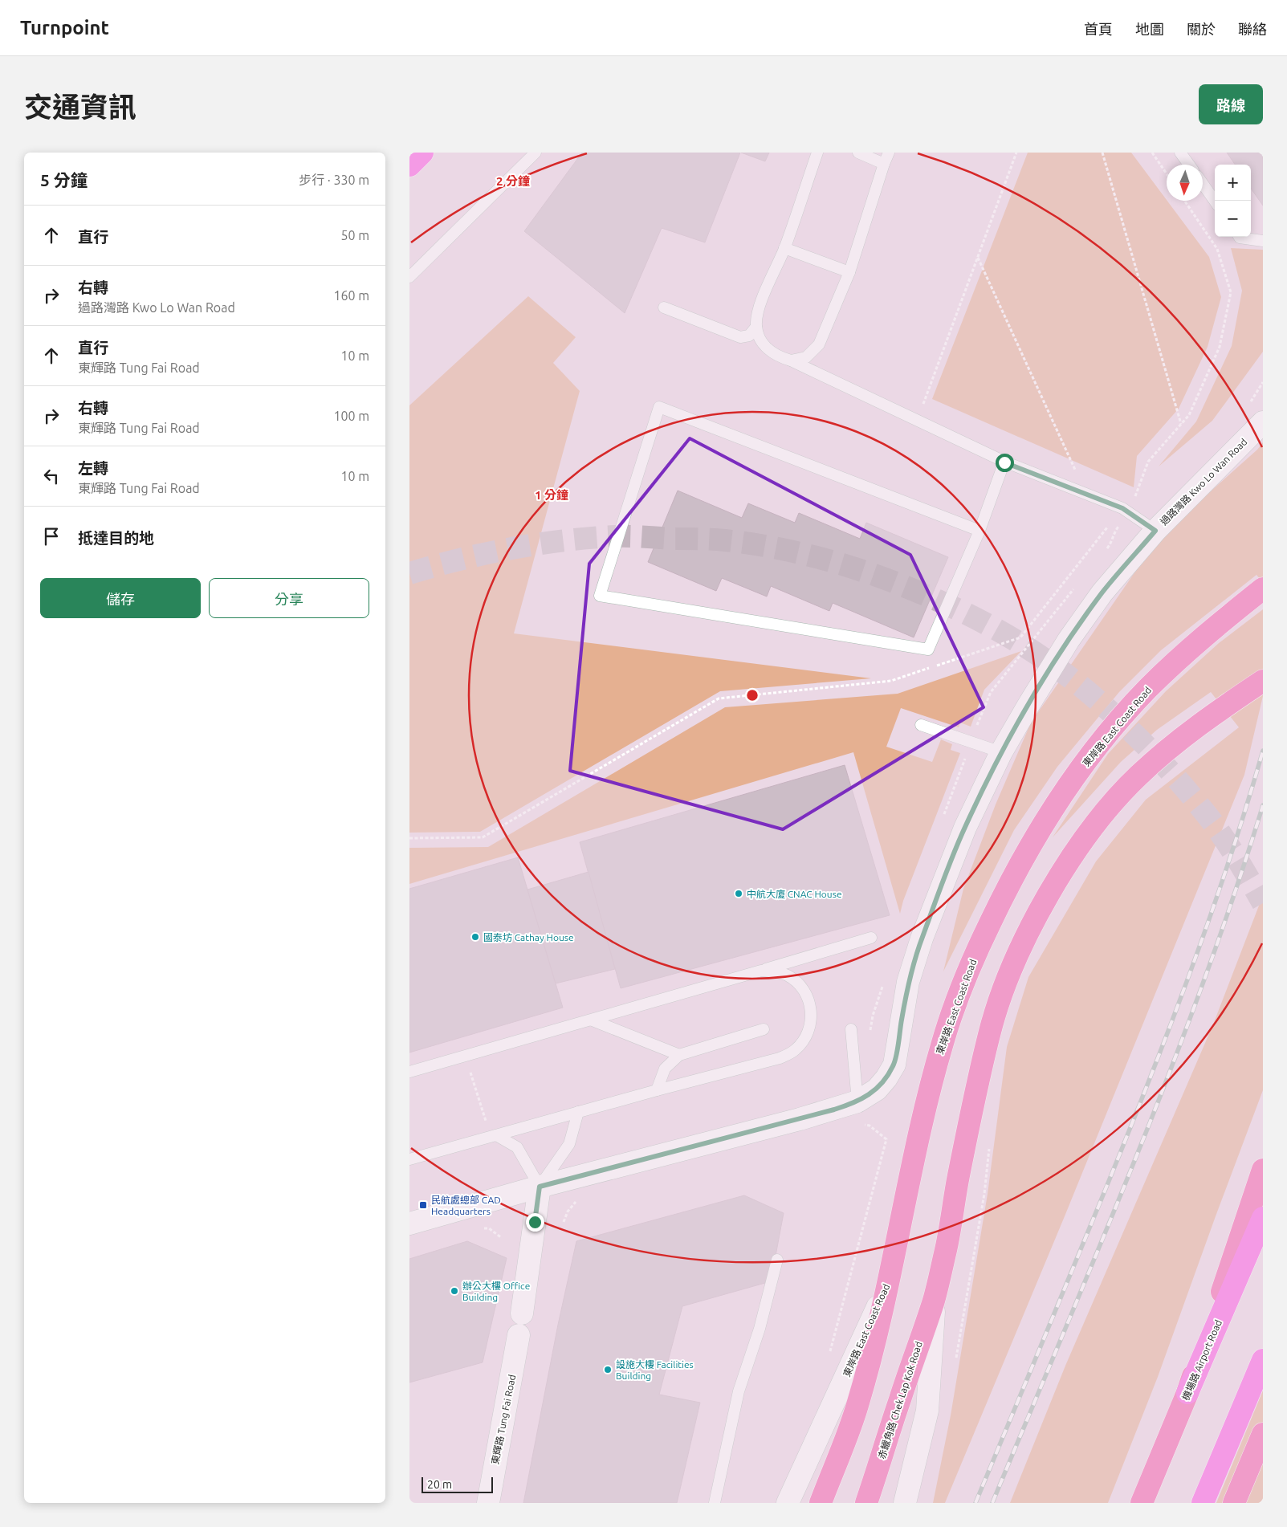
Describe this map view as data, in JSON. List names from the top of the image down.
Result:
{
  "streets": {
    "highway": ["機場路 Airport Road"],
    "main road": ["東岸路 East Coast Road", "赤鱲角路 Chek Lap Kok Road"],
    "street": ["過路灣路 Kwo Lo Wan Road", "東輝路 Tung Fai Road"]
  },
  "places": {
    "other": [
      "中航大廈 CNAC House",
      "國泰坊 Cathay House",
      "辦公大樓 Office Building",
      "設施大樓 Facilities Building"
    ],
    "transit": ["民航處總部 CAD Headquarters"]
  },
  "scale_bar": "20 m",
  "north": "bottom",
  "page": {
    "header": "Turnpoint",
    "nav": [
      "首頁",
      "地圖",
      "關於",
      "聯絡"
    ],
    "title": "交通資訊",
    "buttons": [
      "路線",
      ["儲存", "分享"]
    ],
    "heading": ["5 分鐘", "步行 · 330 m"],
    "map_buttons": ["+", "−"],
    "list": [
      ["直行", "50 m"],
      ["右轉", "過路灣路 Kwo Lo Wan Road", "160 m"],
      ["直行", "東輝路 Tung Fai Road", "10 m"],
      ["右轉", "東輝路 Tung Fai Road", "100 m"],
      ["左轉", "東輝路 Tung Fai Road", "10 m"],
      "抵達目的地"
    ],
    "scale": "20 m"
  },
  "rings": ["2 分鐘", "1 分鐘"]
}
